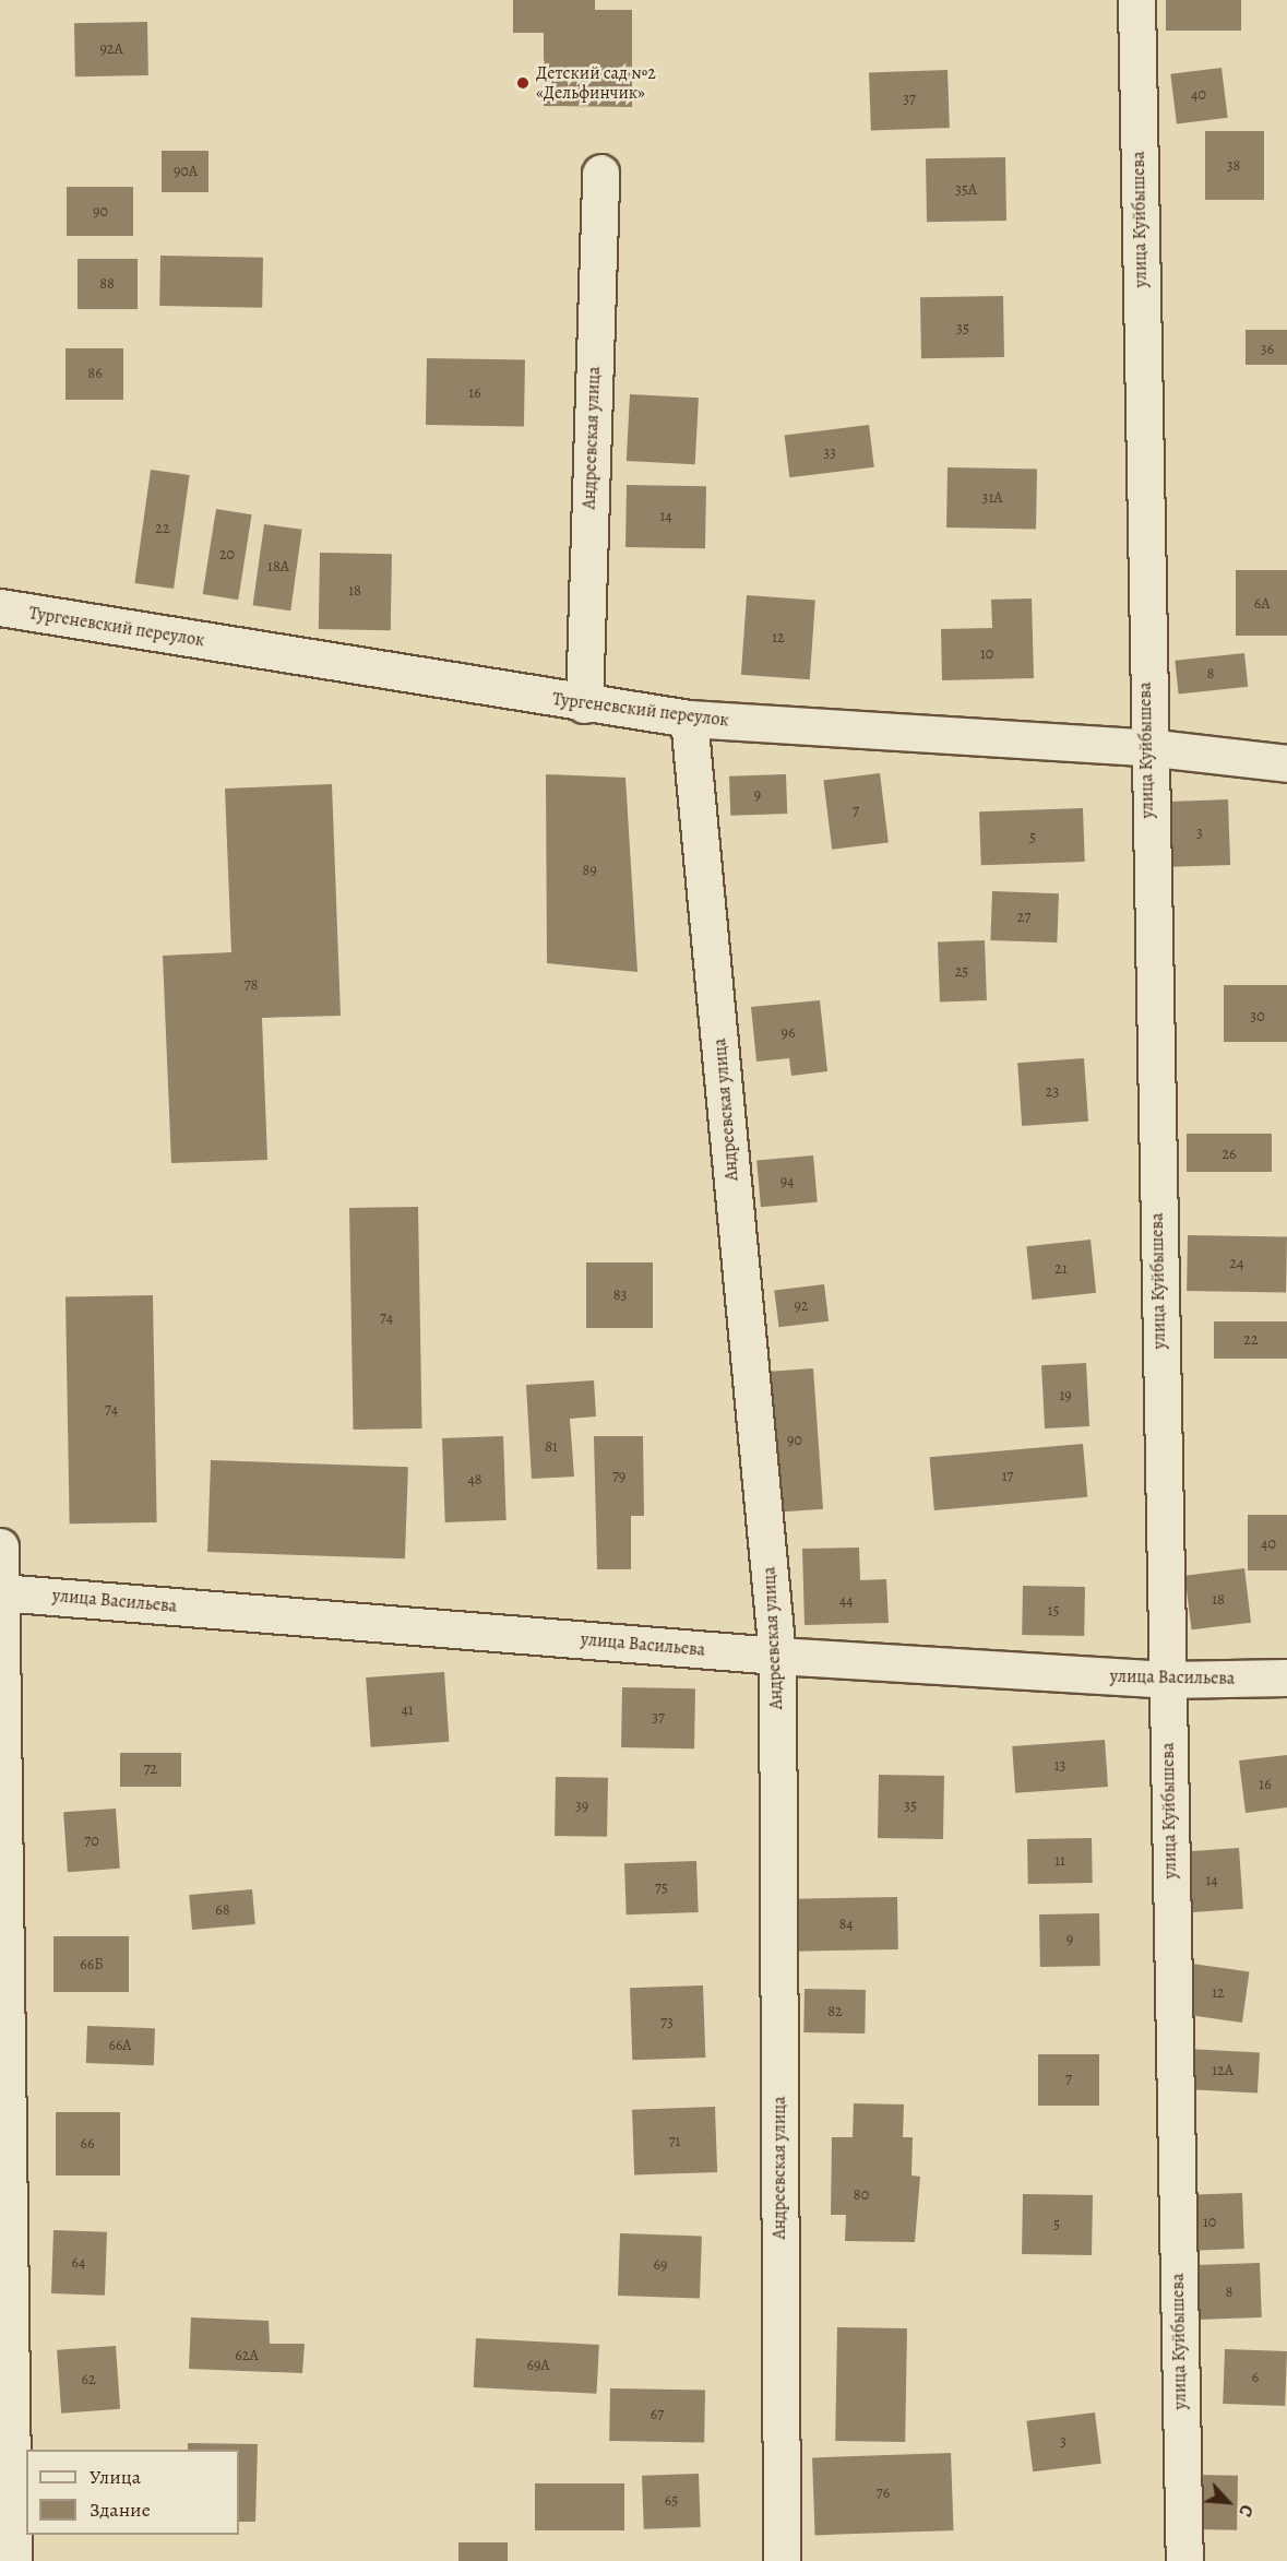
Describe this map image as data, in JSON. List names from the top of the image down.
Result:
{
  "streets": {
    "street": [
      "улица Куйбышева",
      "Андреевская улица",
      "Тургеневский переулок",
      "улица Васильева"
    ]
  },
  "crossings": [
    ["улица Куйбышева", "Тургеневский переулок"],
    ["улица Куйбышева", "улица Васильева"],
    ["Андреевская улица", "Тургеневский переулок"],
    ["Андреевская улица", "улица Васильева"]
  ],
  "places": ["Детский сад №2 «Дельфинчик»"],
  "house_numbers": [
    "92А",
    "40",
    "37",
    "38",
    "90А",
    "35А",
    "90",
    "88",
    "35",
    "36",
    "86",
    "16",
    "33",
    "31А",
    "14",
    "22",
    "20",
    "18А",
    "18",
    "6А",
    "12",
    "10",
    "8",
    "9",
    "7",
    "3",
    "5",
    "89",
    "27",
    "25",
    "78",
    "30",
    "96",
    "23",
    "26",
    "94",
    "24",
    "21",
    "83",
    "92",
    "74",
    "22",
    "19",
    "74",
    "90",
    "81",
    "79",
    "17",
    "48",
    "40",
    "18",
    "44",
    "15",
    "41",
    "37",
    "13",
    "72",
    "16",
    "39",
    "35",
    "70",
    "11",
    "14",
    "75",
    "68",
    "84",
    "9",
    "66Б",
    "12",
    "82",
    "73",
    "66А",
    "12А",
    "7",
    "71",
    "66",
    "80",
    "10",
    "5",
    "64",
    "69",
    "8",
    "62А",
    "69А",
    "6",
    "62",
    "67",
    "3",
    "76",
    "65"
  ],
  "legend": ["Улица", "Здание"],
  "north": "bottom right"
}
